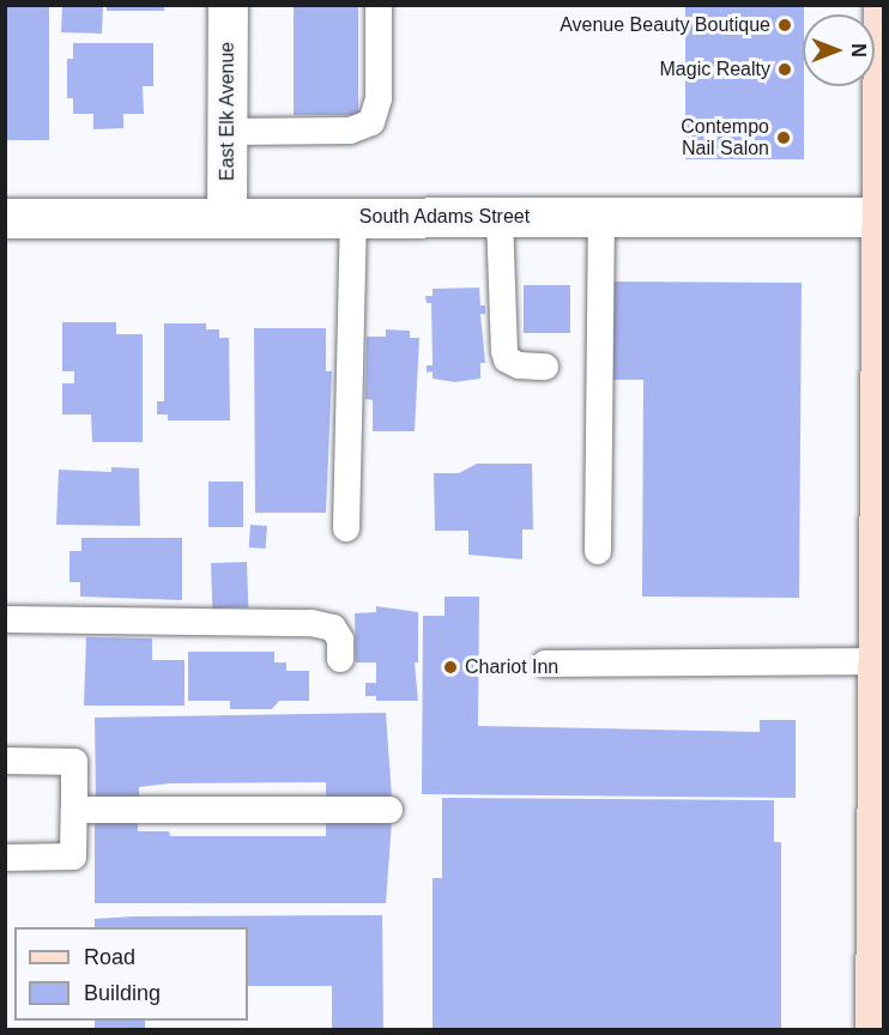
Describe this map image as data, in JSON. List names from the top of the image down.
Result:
{
  "streets": {
    "street": ["East Elk Avenue", "South Adams Street"]
  },
  "crossings": [
    ["East Elk Avenue", "South Adams Street"]
  ],
  "places": [
    "Avenue Beauty Boutique",
    "Magic Realty",
    "Contempo Nail Salon",
    "Chariot Inn"
  ],
  "legend": ["Road", "Building"],
  "north": "right"
}
